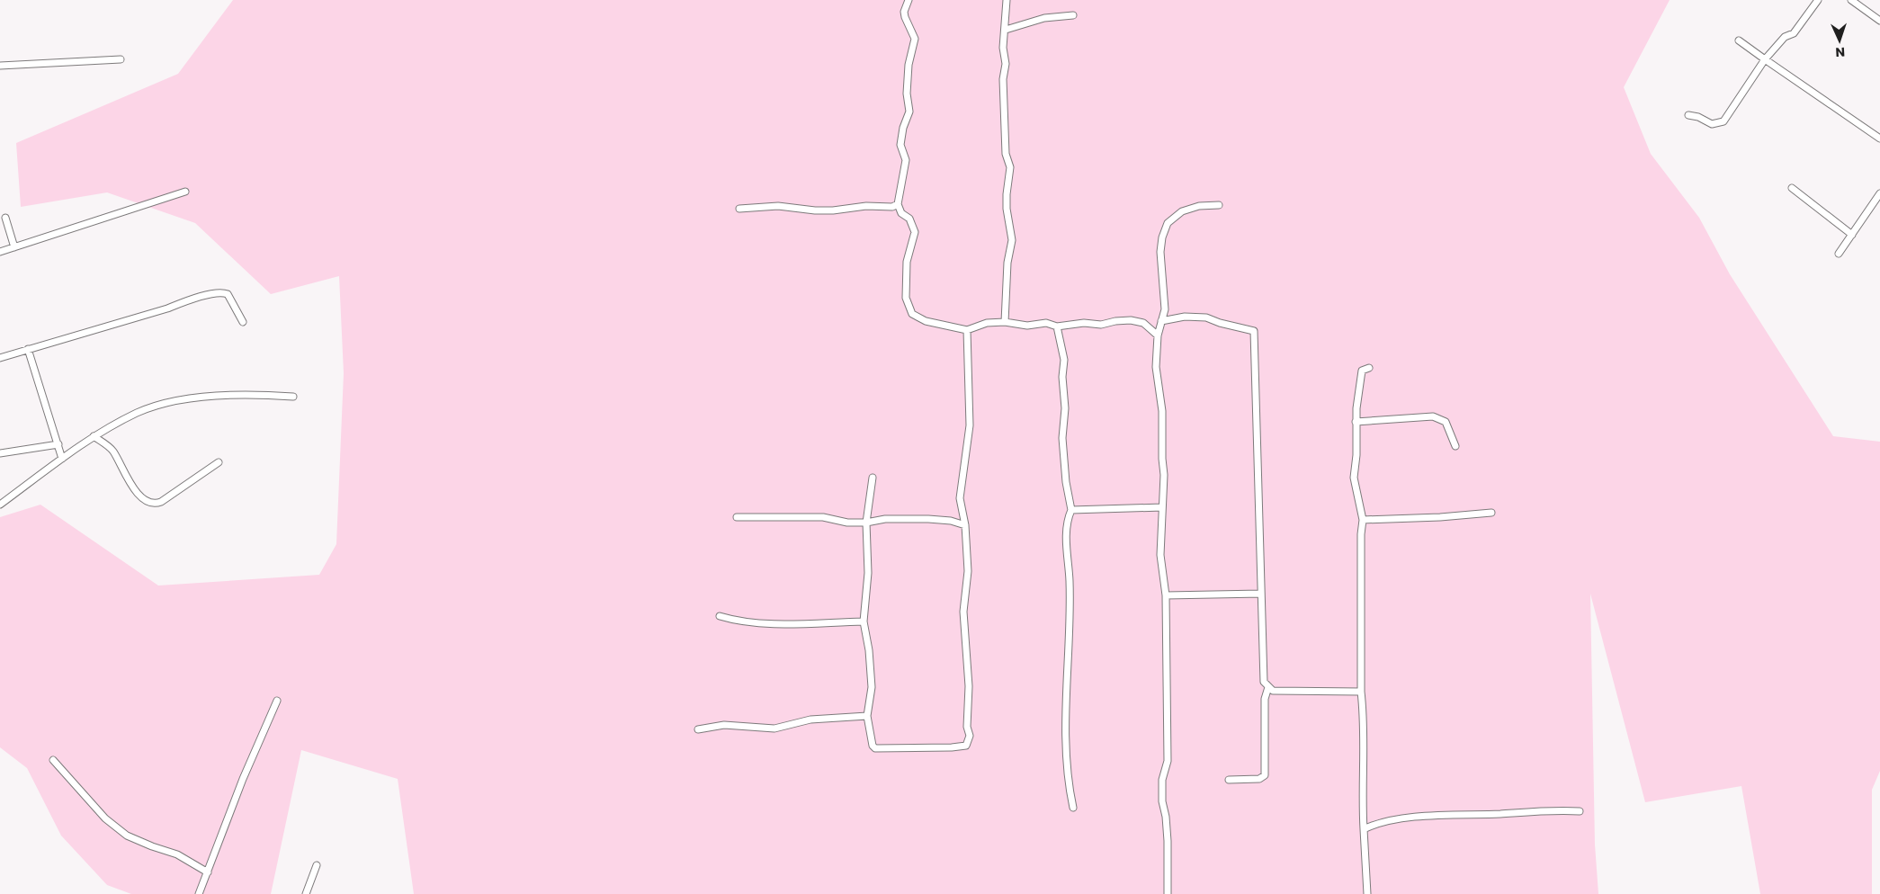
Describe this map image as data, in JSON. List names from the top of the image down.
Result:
{
  "north": "bottom"
}
